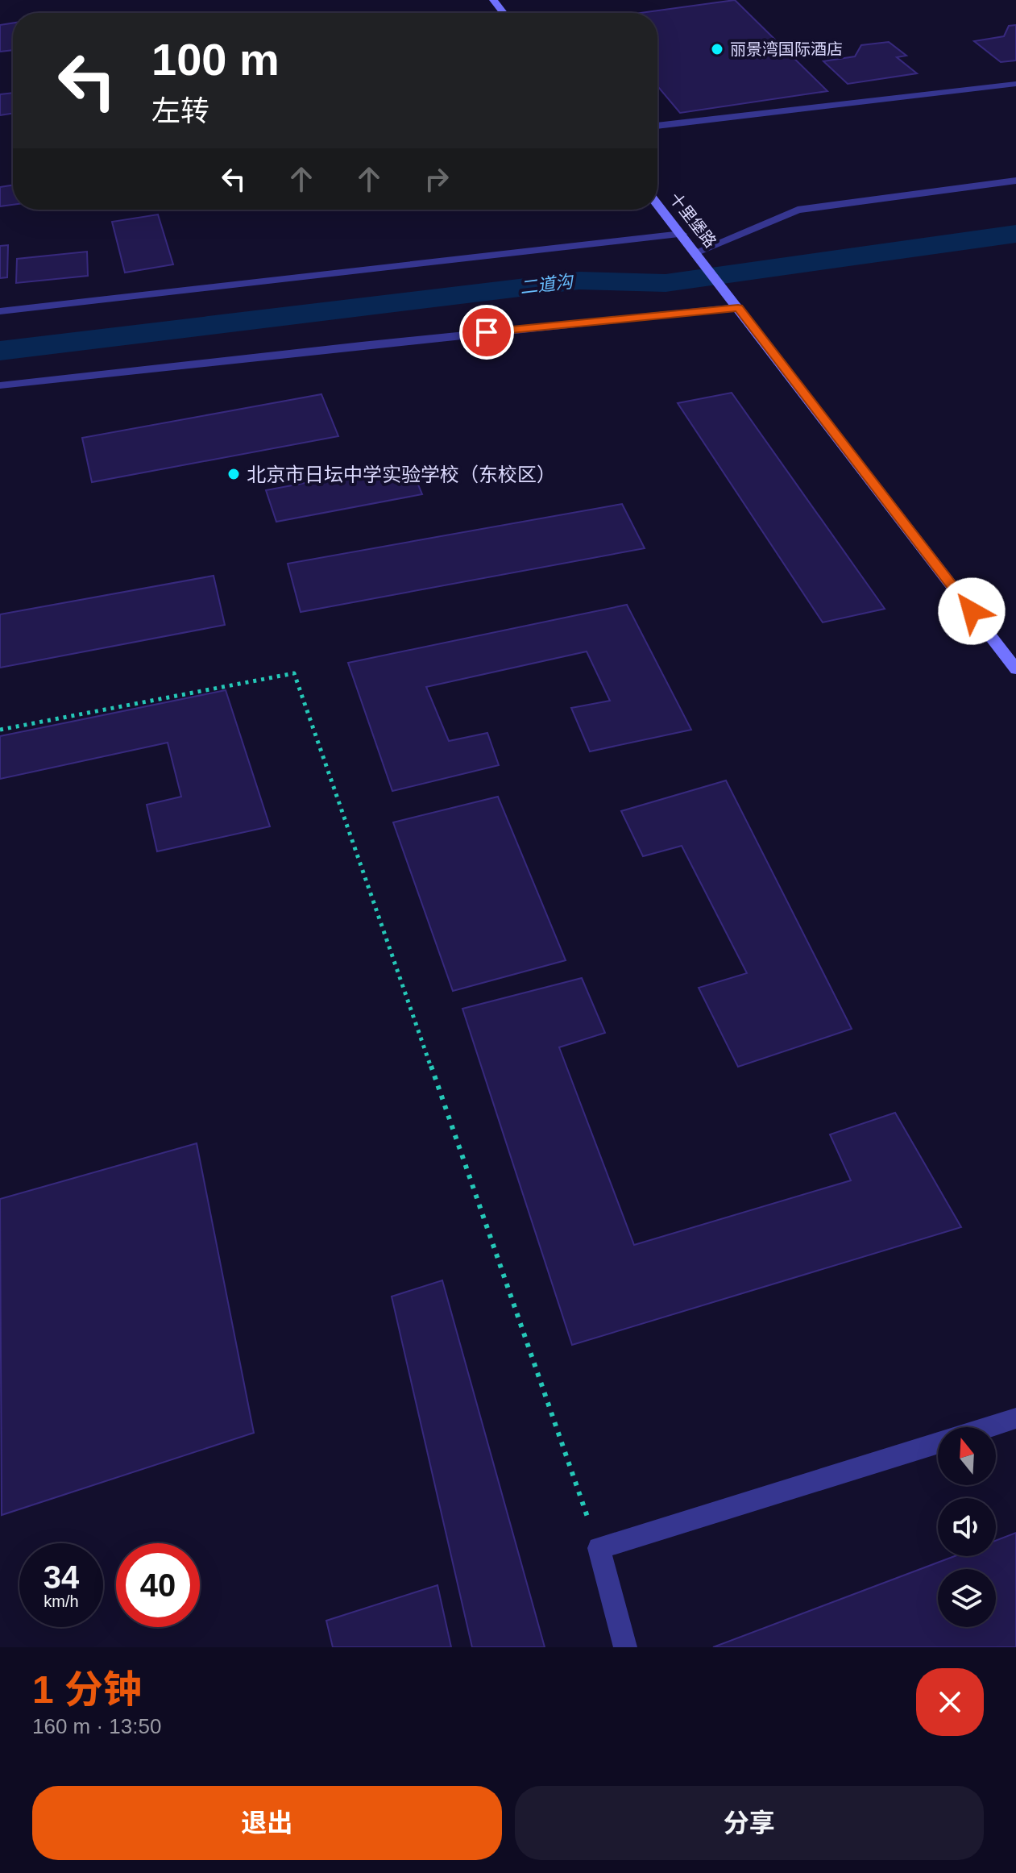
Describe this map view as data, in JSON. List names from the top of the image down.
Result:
{
  "streets": {
    "street": ["十里堡路"]
  },
  "water": ["二道沟"],
  "places": ["丽景湾国际酒店", "北京市日坛中学实验学校（东校区）"],
  "north": "top",
  "page": {
    "turn": ["100 m", "左转"],
    "speed": "34 km/h",
    "limit": "40",
    "heading": ["1 分钟", "160 m · 13:50"],
    "buttons": ["退出", "分享"]
  }
}
